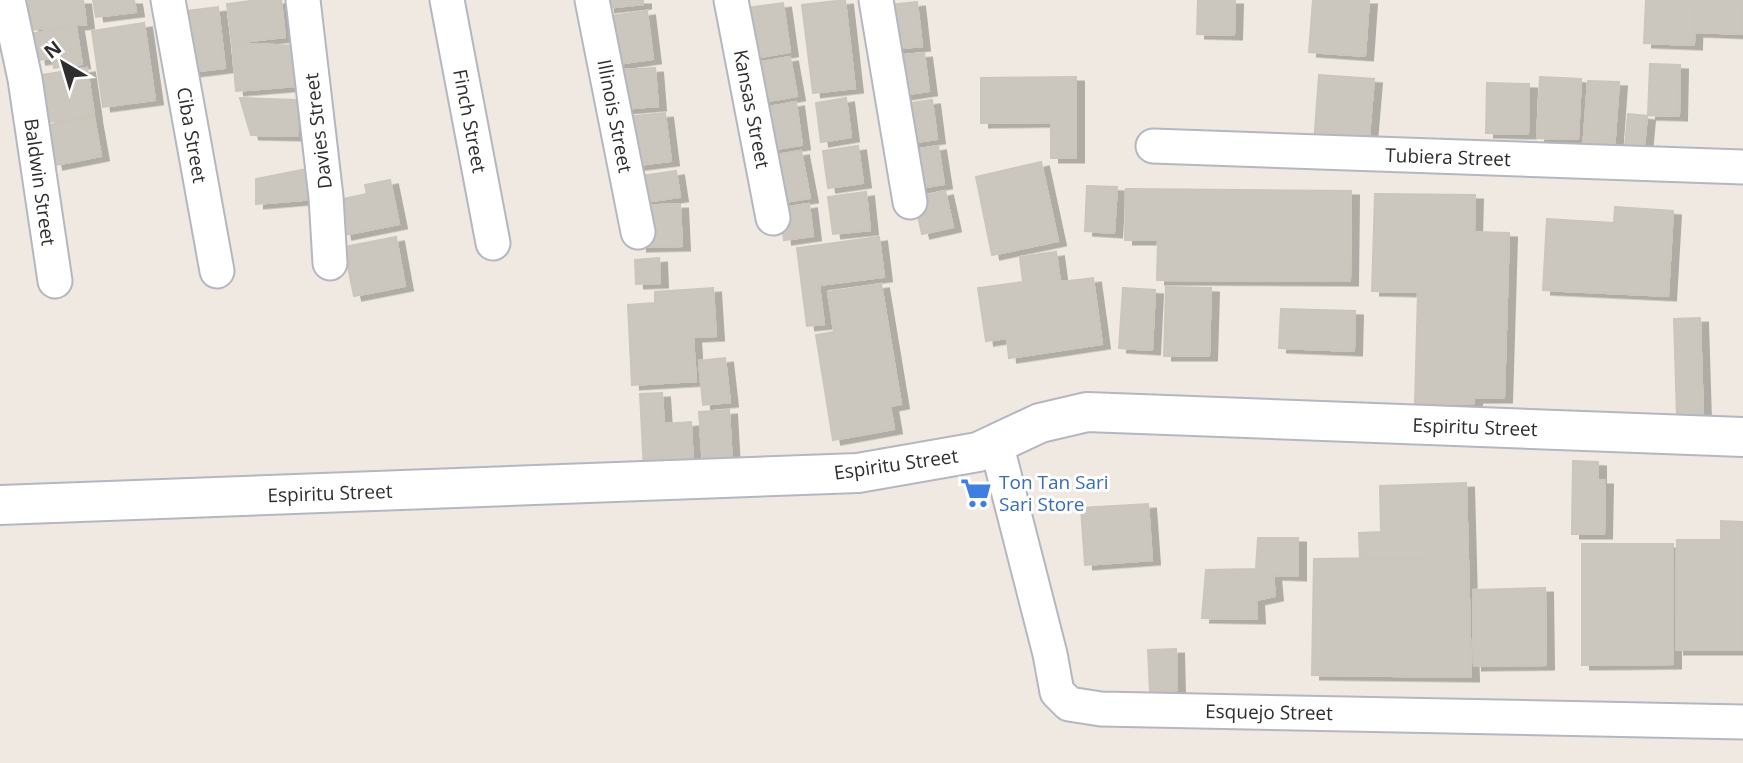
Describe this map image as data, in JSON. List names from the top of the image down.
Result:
{
  "streets": {
    "street": [
      "Kansas Street",
      "Illinois Street",
      "Finch Street",
      "Davies Street",
      "Ciba Street",
      "Tubiera Street",
      "Baldwin Street",
      "Espiritu Street",
      "Esquejo Street"
    ]
  },
  "crossings": [
    ["Espiritu Street", "Esquejo Street"]
  ],
  "places": {
    "supermarket": ["Ton Tan Sari Sari Store"]
  },
  "north": "top left"
}
